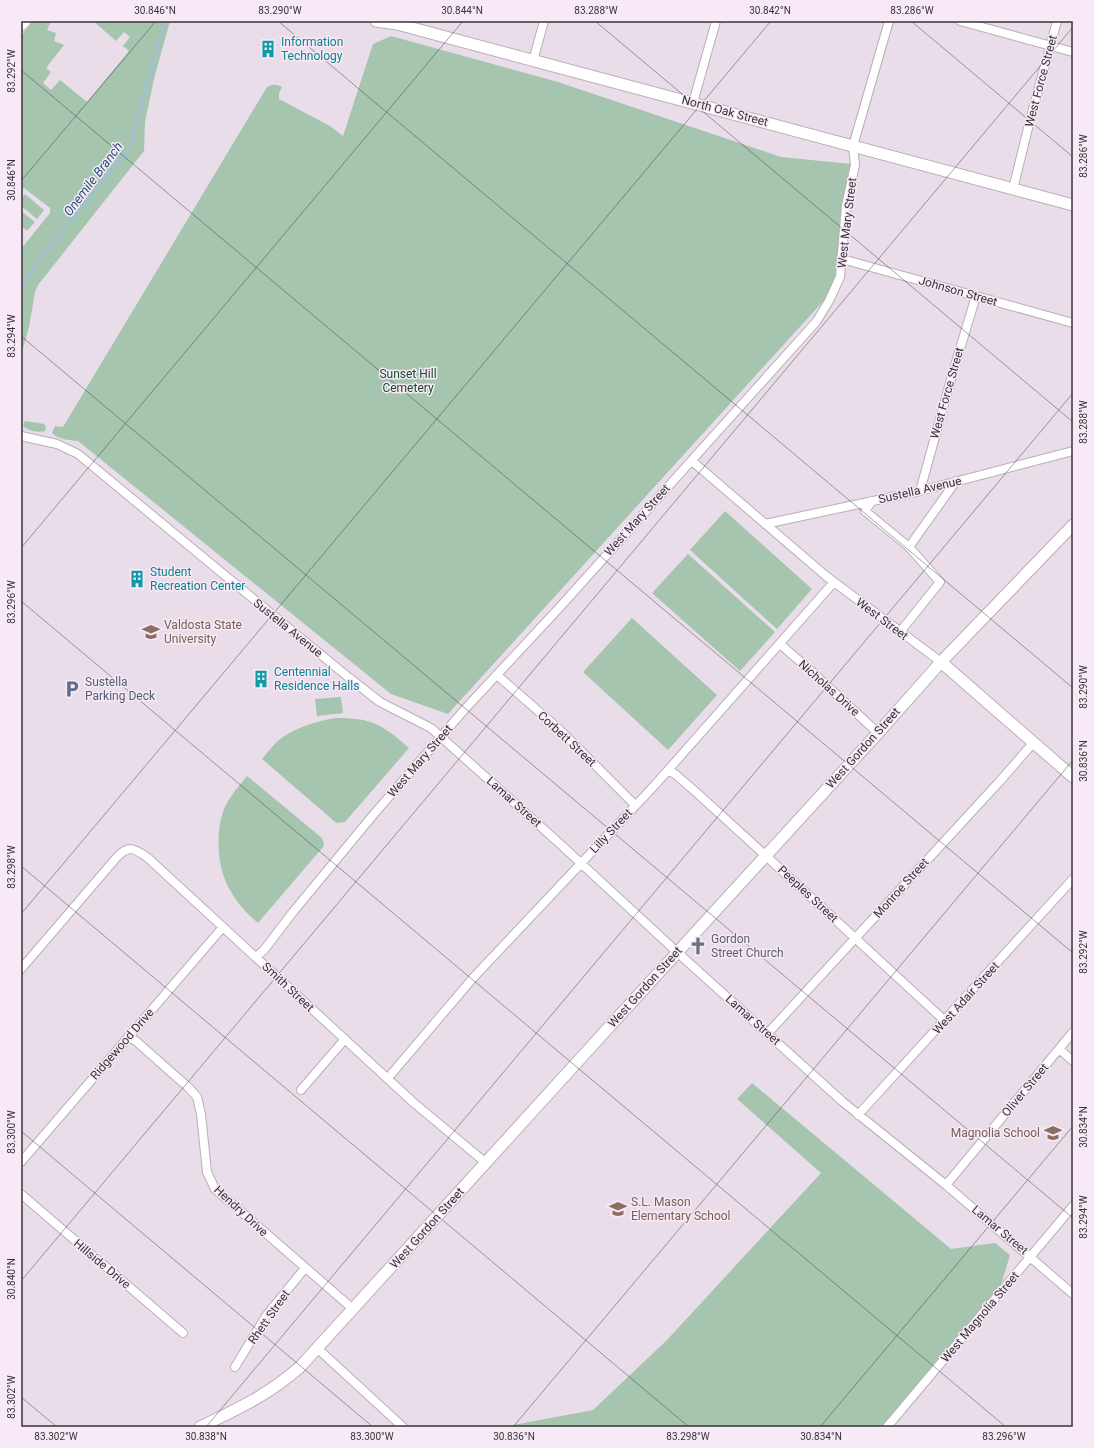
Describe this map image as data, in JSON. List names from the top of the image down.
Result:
{
  "streets": {
    "street": [
      "West Force Street",
      "North Oak Street",
      "West Mary Street",
      "Johnson Street",
      "Sustella Avenue",
      "West Street",
      "Nicholas Drive",
      "Corbett Street",
      "West Gordon Street",
      "Lamar Street",
      "Lilly Street",
      "Monroe Street",
      "Peeples Street",
      "Smith Street",
      "West Adair Street",
      "Ridgewood Drive",
      "Oliver Street",
      "Hendry Drive",
      "Hillside Drive",
      "Rhett Street",
      "West Magnolia Street"
    ]
  },
  "crossings": [
    ["West Force Street", "North Oak Street"],
    ["West Force Street", "Johnson Street"],
    ["West Force Street", "Sustella Avenue"],
    ["North Oak Street", "West Mary Street"],
    ["West Mary Street", "Johnson Street"],
    ["West Mary Street", "Sustella Avenue"],
    ["West Mary Street", "West Street"],
    ["West Mary Street", "Corbett Street"],
    ["West Mary Street", "Lamar Street"],
    ["West Mary Street", "Smith Street"],
    ["Sustella Avenue", "West Street"],
    ["Sustella Avenue", "Lamar Street"],
    ["West Street", "West Gordon Street"],
    ["West Street", "Lilly Street"],
    ["West Street", "Monroe Street"],
    ["Nicholas Drive", "West Gordon Street"],
    ["Nicholas Drive", "Lilly Street"],
    ["Corbett Street", "Lilly Street"],
    ["West Gordon Street", "Lamar Street"],
    ["West Gordon Street", "Peeples Street"],
    ["West Gordon Street", "Smith Street"],
    ["West Gordon Street", "Hendry Drive"],
    ["Lamar Street", "Lilly Street"],
    ["Lamar Street", "Monroe Street"],
    ["Lamar Street", "West Adair Street"],
    ["Lamar Street", "Oliver Street"],
    ["Lamar Street", "West Magnolia Street"],
    ["Lilly Street", "Peeples Street"],
    ["Lilly Street", "Smith Street"],
    ["Monroe Street", "Peeples Street"],
    ["Peeples Street", "West Adair Street"],
    ["Smith Street", "Ridgewood Drive"],
    ["Ridgewood Drive", "Hendry Drive"],
    ["Hendry Drive", "Rhett Street"]
  ],
  "water": ["Onemile Branch"],
  "parks": ["Sunset Hill Cemetery"],
  "places": {
    "building": ["Information Technology", "Student Recreation Center", "Centennial Residence Halls"],
    "school or university": ["Valdosta State University", "Magnolia School", "S.L. Mason Elementary School"],
    "parking": ["Sustella Parking Deck"],
    "church": ["Gordon Street Church"]
  },
  "coordinates": [
    "30.846°N",
    "83.290°W",
    "30.844°N",
    "83.288°W",
    "30.842°N",
    "83.286°W",
    "83.292°W",
    "83.294°W",
    "83.296°W",
    "30.836°N",
    "83.298°W",
    "30.834°N",
    "83.300°W",
    "30.840°N",
    "83.302°W",
    "30.838°N"
  ]
}
